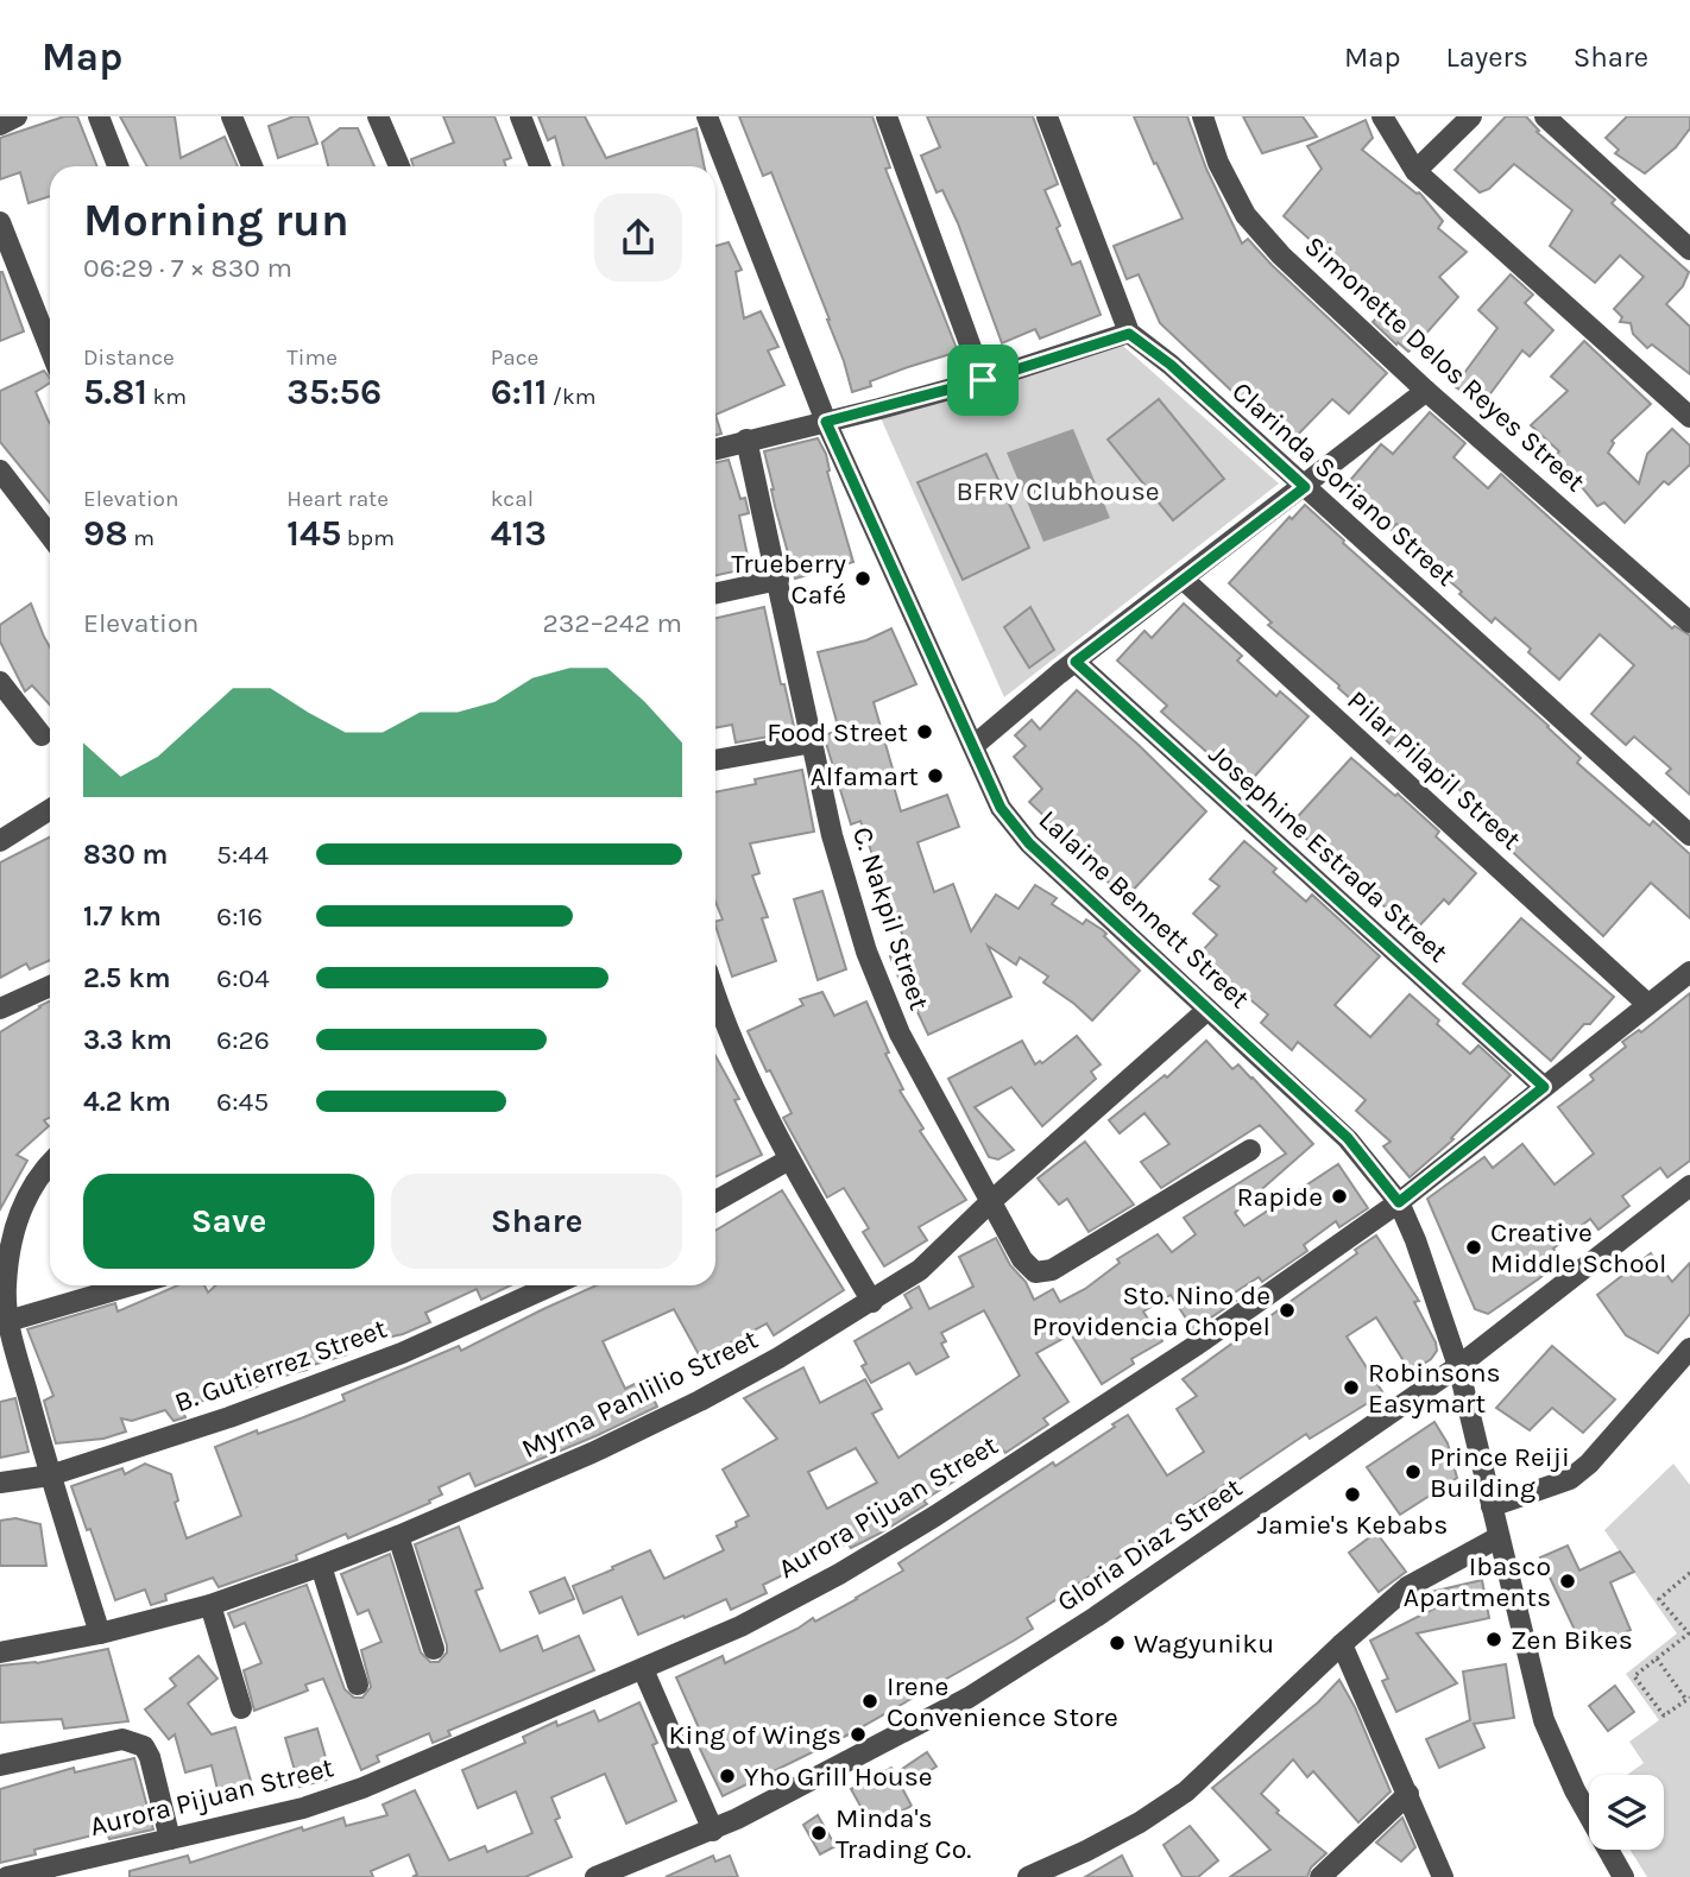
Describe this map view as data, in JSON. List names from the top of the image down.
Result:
{
  "streets": {
    "street": [
      "Simonette Delos Reyes Street",
      "Clarinda Soriano Street",
      "Pilar Pilapil Street",
      "Josephine Estrada Street",
      "Lalaine Bennett Street",
      "C. Nakpil Street",
      "B. Gutierrez Street",
      "Myrna Panlilio Street",
      "Aurora Pijuan Street",
      "Gloria Diaz Street"
    ]
  },
  "crossings": [
    ["Pilar Pilapil Street", "Aurora Pijuan Street"],
    ["Josephine Estrada Street", "Aurora Pijuan Street"],
    ["Lalaine Bennett Street", "Myrna Panlilio Street"],
    ["Lalaine Bennett Street", "Aurora Pijuan Street"],
    ["Lalaine Bennett Street", "Gloria Diaz Street"],
    ["C. Nakpil Street", "Myrna Panlilio Street"]
  ],
  "parks": ["BFRV Clubhouse"],
  "places": [
    "Trueberry Café",
    "Food Street",
    "Alfamart",
    "Rapide",
    "Creative Middle School",
    "Sto. Nino de Providencia Chopel",
    "Robinsons Easymart",
    "Prince Reiji Building",
    "Jamie's Kebabs",
    "Ibasco Apartments",
    "Zen Bikes",
    "Wagyuniku",
    "Irene Convenience Store",
    "King of Wings",
    "Yho Grill House",
    "Minda's Trading Co."
  ],
  "page": {
    "header": "Map",
    "nav": ["Map", "Layers", "Share"],
    "heading": ["Morning run", "06:29 · 7 × 830 m"],
    "stats": [
      ["Distance", "5.81 km"],
      ["Time", "35:56"],
      ["Pace", "6:11 /km"],
      ["Elevation", "98 m"],
      ["Heart rate", "145 bpm"],
      ["kcal", "413"]
    ],
    "chart": ["Elevation", "232–242 m"],
    "list": [
      {
        "name": "830 m",
        "note": "5:44"
      },
      {
        "name": "1.7 km",
        "note": "6:16"
      },
      {
        "name": "2.5 km",
        "note": "6:04"
      },
      {
        "name": "3.3 km",
        "note": "6:26"
      },
      {
        "name": "4.2 km",
        "note": "6:45"
      }
    ],
    "buttons": ["Save", "Share"]
  }
}
